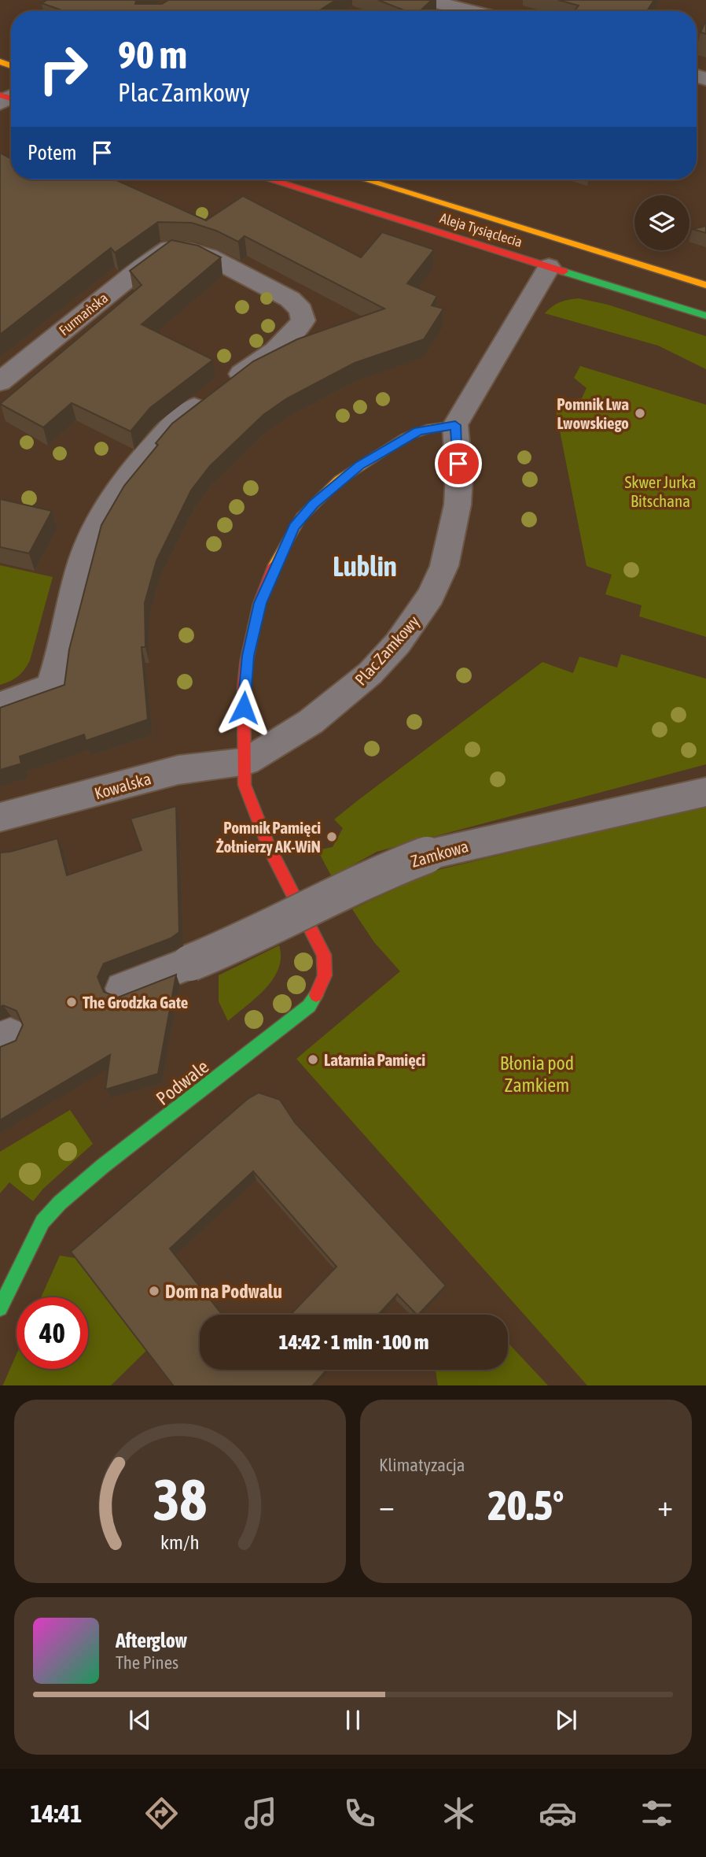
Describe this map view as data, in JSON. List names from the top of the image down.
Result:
{
  "streets": {
    "main road": ["Aleja Tysiąclecia", "Podwale"],
    "street": [
      "Furmańska",
      "Plac Zamkowy",
      "Kowalska",
      "Zamkowa"
    ]
  },
  "crossings": [
    ["Plac Zamkowy", "Kowalska"],
    ["Plac Zamkowy", "Podwale"],
    ["Kowalska", "Podwale"]
  ],
  "districts": ["Lublin"],
  "parks": ["Skwer Jurka Bitschana", "Błonia pod Zamkiem"],
  "places": [
    "Pomnik Lwa Lwowskiego",
    "Pomnik Pamięci Żołnierzy AK-WiN",
    "The Grodzka Gate",
    "Latarnia Pamięci",
    "Dom na Podwalu"
  ],
  "page": {
    "turn": ["90 m", "Plac Zamkowy"],
    "then": "Potem",
    "limit": "40",
    "trip": "14:42 · 1 min · 100 m",
    "tile": "Klimatyzacja",
    "heat": ["−", "20.5°", "+"],
    "song": ["Afterglow", "The Pines"],
    "tabs": "14:41",
    "gauge": ["38", "km/h"]
  }
}
